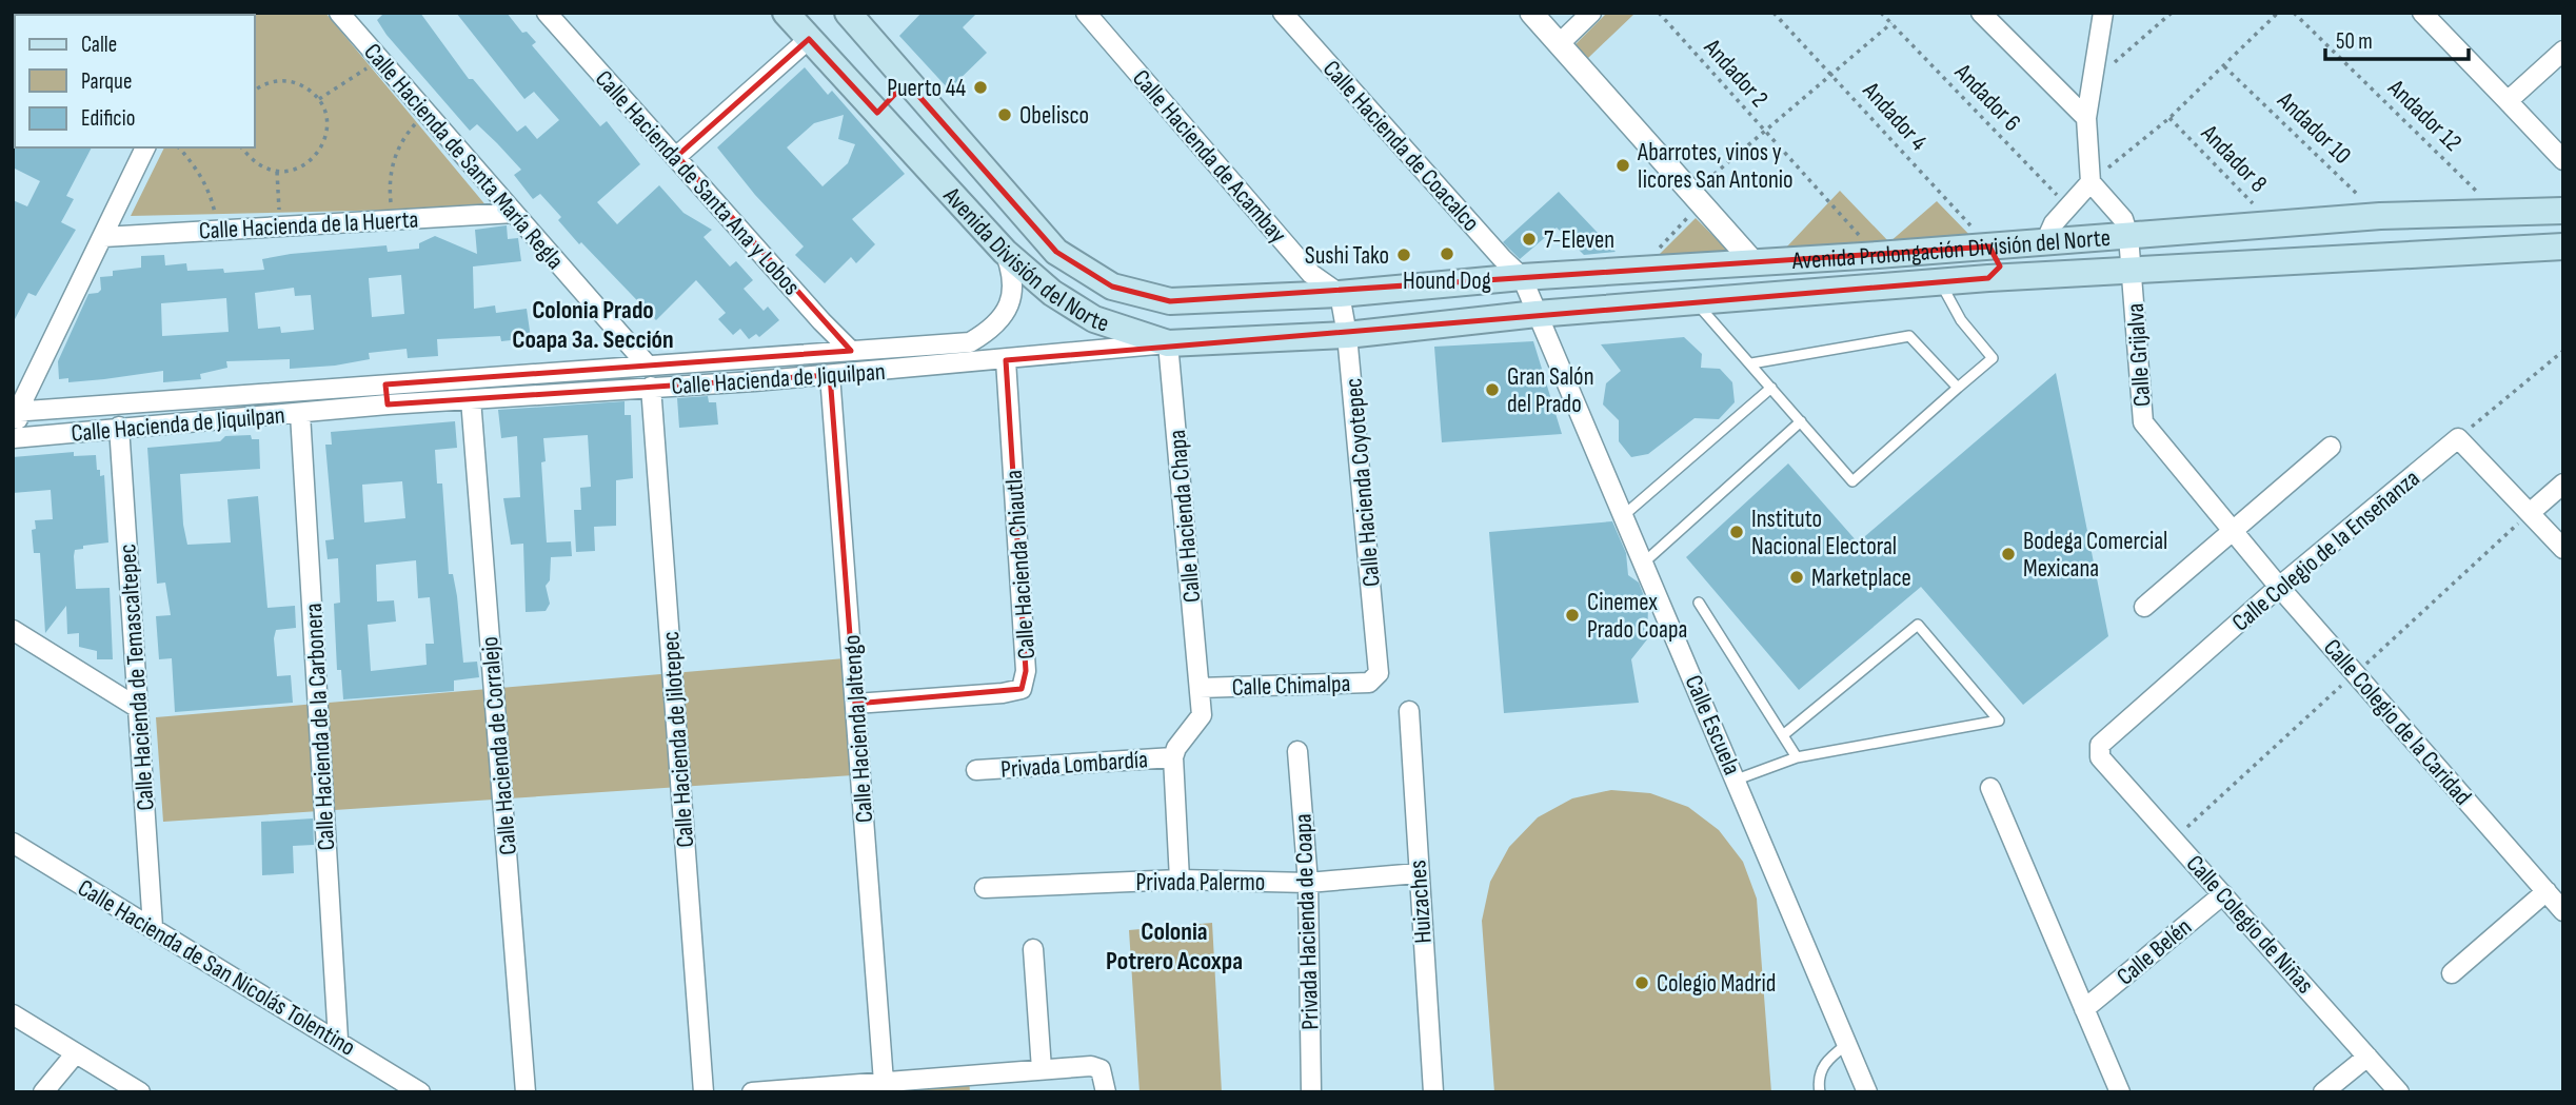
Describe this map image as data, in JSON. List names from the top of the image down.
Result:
{
  "streets": {
    "main road": ["Avenida Prolongación División del Norte", "Avenida División del Norte"],
    "street": [
      "Calle Hacienda de Coacalco",
      "Calle Hacienda de Santa María Regla",
      "Calle Hacienda de Acambay",
      "Calle Hacienda de Santa Ana y Lobos",
      "Calle Hacienda de la Huerta",
      "Calle Grijalva",
      "Calle Hacienda de Jiquilpan",
      "Calle Hacienda Coyotepec",
      "Calle Hacienda Chapa",
      "Calle Colegio de la Enseñanza",
      "Calle Hacienda Chiautla",
      "Calle Hacienda de Temascaltepec",
      "Calle Chimalpa",
      "Calle Colegio de la Caridad",
      "Calle Escuela",
      "Calle Hacienda de la Carbonera",
      "Calle Hacienda Jaltengo",
      "Calle Hacienda de Jilotepec",
      "Calle Hacienda de Corralejo",
      "Privada Lombardía",
      "Privada Palermo",
      "Huizaches",
      "Privada Hacienda de Coapa",
      "Calle Colegio de Niñas",
      "Calle Belén",
      "Calle Hacienda de San Nicolás Tolentino"
    ],
    "path": [
      "Andador 2",
      "Andador 6",
      "Andador 12",
      "Andador 4",
      "Andador 10",
      "Andador 8"
    ]
  },
  "crossings": [
    ["Andador 2", "Avenida Prolongación División del Norte"],
    ["Andador 12", "Avenida Prolongación División del Norte"],
    ["Andador 4", "Avenida Prolongación División del Norte"],
    ["Andador 10", "Avenida Prolongación División del Norte"],
    ["Calle Hacienda de Coacalco", "Avenida Prolongación División del Norte"],
    ["Calle Hacienda de Coacalco", "Calle Escuela"],
    ["Calle Hacienda de Santa María Regla", "Calle Hacienda de la Huerta"],
    ["Calle Hacienda de Santa María Regla", "Calle Hacienda de Jiquilpan"],
    ["Calle Hacienda de Acambay", "Avenida Prolongación División del Norte"],
    ["Calle Hacienda de Acambay", "Avenida División del Norte"],
    ["Calle Hacienda de Acambay", "Calle Hacienda Coyotepec"],
    ["Andador 8", "Avenida Prolongación División del Norte"],
    ["Calle Hacienda de Santa Ana y Lobos", "Calle Hacienda de Jiquilpan"],
    ["Avenida Prolongación División del Norte", "Avenida División del Norte"],
    ["Avenida Prolongación División del Norte", "Calle Grijalva"],
    ["Avenida Prolongación División del Norte", "Calle Hacienda Coyotepec"],
    ["Avenida Prolongación División del Norte", "Calle Escuela"],
    ["Avenida División del Norte", "Calle Hacienda de Jiquilpan"],
    ["Avenida División del Norte", "Calle Hacienda Coyotepec"],
    ["Avenida División del Norte", "Calle Hacienda Chapa"],
    ["Calle Grijalva", "Calle Colegio de la Caridad"],
    ["Calle Hacienda de Jiquilpan", "Calle Hacienda Chapa"],
    ["Calle Hacienda de Jiquilpan", "Calle Hacienda Chiautla"],
    ["Calle Hacienda de Jiquilpan", "Calle Hacienda de Temascaltepec"],
    ["Calle Hacienda de Jiquilpan", "Calle Hacienda de la Carbonera"],
    ["Calle Hacienda de Jiquilpan", "Calle Hacienda Jaltengo"],
    ["Calle Hacienda de Jiquilpan", "Calle Hacienda de Jilotepec"],
    ["Calle Hacienda de Jiquilpan", "Calle Hacienda de Corralejo"],
    ["Calle Hacienda Coyotepec", "Calle Chimalpa"],
    ["Calle Hacienda Chapa", "Calle Chimalpa"],
    ["Calle Hacienda Chapa", "Privada Lombardía"],
    ["Calle Colegio de la Enseñanza", "Calle Colegio de la Caridad"],
    ["Calle Colegio de la Enseñanza", "Calle Colegio de Niñas"],
    ["Calle Hacienda Chiautla", "Calle Hacienda Jaltengo"],
    ["Calle Hacienda de Temascaltepec", "Calle Hacienda de San Nicolás Tolentino"],
    ["Calle Hacienda de la Carbonera", "Calle Hacienda de San Nicolás Tolentino"],
    ["Privada Palermo", "Huizaches"],
    ["Privada Palermo", "Privada Hacienda de Coapa"],
    ["Calle Colegio de Niñas", "Calle Belén"]
  ],
  "districts": ["Colonia Prado Coapa 3a. Sección", "Colonia Potrero Acoxpa"],
  "places": [
    "Puerto 44",
    "Obelisco",
    "Abarrotes, vinos y licores San Antonio",
    "7-Eleven",
    "Hound Dog",
    "Sushi Tako",
    "Gran Salón del Prado",
    "Instituto Nacional Electoral",
    "Bodega Comercial Mexicana",
    "Marketplace",
    "Cinemex Prado Coapa",
    "Colegio Madrid"
  ],
  "legend": ["Calle", "Parque", "Edificio"],
  "scale_bar": "50 m"
}
